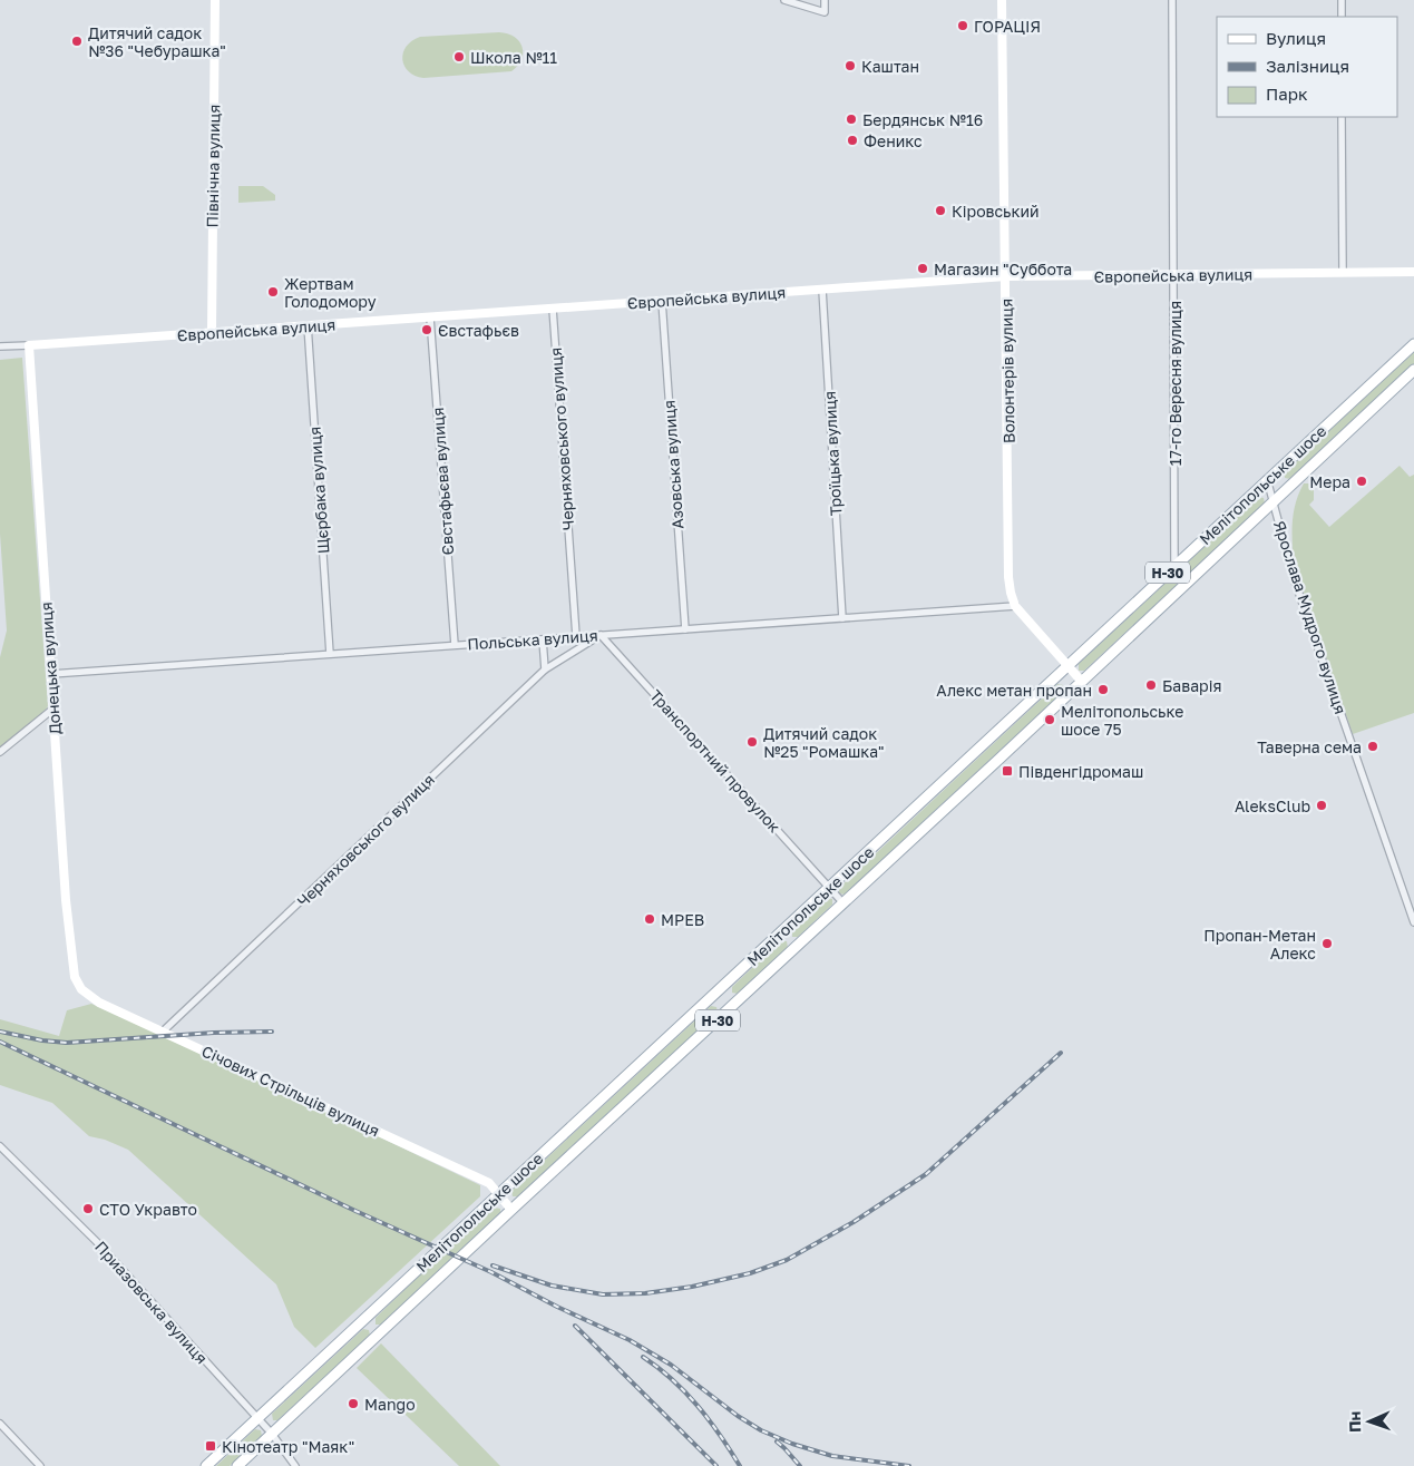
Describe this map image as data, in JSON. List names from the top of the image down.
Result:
{
  "streets": {
    "main road": ["Мелітопольське шосе", "Н-30"],
    "street": [
      "Північна вулиця",
      "Європейська вулиця",
      "Волонтерів вулиця",
      "17-го Вересня вулиця",
      "Черняховського вулиця",
      "Троїцька вулиця",
      "Азовська вулиця",
      "Євстафьєва вулиця",
      "Щєрбака вулиця",
      "Ярослава Мудрого вулиця",
      "Польська вулиця",
      "Донецька вулиця",
      "Транспортний провулок",
      "Січових Стрільців вулиця",
      "Приазовська вулиця"
    ]
  },
  "crossings": [
    ["Північна вулиця", "Європейська вулиця"],
    ["Європейська вулиця", "Волонтерів вулиця"],
    ["Європейська вулиця", "17-го Вересня вулиця"],
    ["Європейська вулиця", "Черняховського вулиця"],
    ["Європейська вулиця", "Троїцька вулиця"],
    ["Європейська вулиця", "Азовська вулиця"],
    ["Європейська вулиця", "Євстафьєва вулиця"],
    ["Європейська вулиця", "Щєрбака вулиця"],
    ["Європейська вулиця", "Донецька вулиця"],
    ["Волонтерів вулиця", "Мелітопольське шосе"],
    ["Волонтерів вулиця", "Польська вулиця"],
    ["17-го Вересня вулиця", "Мелітопольське шосе"],
    ["Черняховського вулиця", "Польська вулиця"],
    ["Черняховського вулиця", "Транспортний провулок"],
    ["Черняховського вулиця", "Січових Стрільців вулиця"],
    ["Троїцька вулиця", "Польська вулиця"],
    ["Азовська вулиця", "Польська вулиця"],
    ["Євстафьєва вулиця", "Польська вулиця"],
    ["Мелітопольське шосе", "Ярослава Мудрого вулиця"],
    ["Мелітопольське шосе", "Транспортний провулок"],
    ["Мелітопольське шосе", "Січових Стрільців вулиця"],
    ["Мелітопольське шосе", "Приазовська вулиця"],
    ["Щєрбака вулиця", "Польська вулиця"],
    ["Польська вулиця", "Донецька вулиця"],
    ["Польська вулиця", "Транспортний провулок"],
    ["Донецька вулиця", "Січових Стрільців вулиця"]
  ],
  "places": {
    "other": [
      "ГОРАЦІЯ",
      "Дитячий садок №36 \"Чебурашка\"",
      "Школа №11",
      "Каштан",
      "Бердянськ №16",
      "Феникс",
      "Кіровський",
      "Магазин \"Суббота",
      "Жертвам Голодомору",
      "Євстафьєв",
      "Мера",
      "Баварія",
      "Алекс метан пропан",
      "Мелітопольське шосе 75",
      "Дитячий садок №25 \"Ромашка\"",
      "Таверна сема",
      "AleksClub",
      "МРЕВ",
      "Пропан-Метан Алекс",
      "СТО Укравто",
      "Mango"
    ],
    "transit": ["Південгідромаш", "Кінотеатр \"Маяк\""]
  },
  "legend": ["Вулиця", "Залізниця", "Парк"],
  "north": "left"
}
